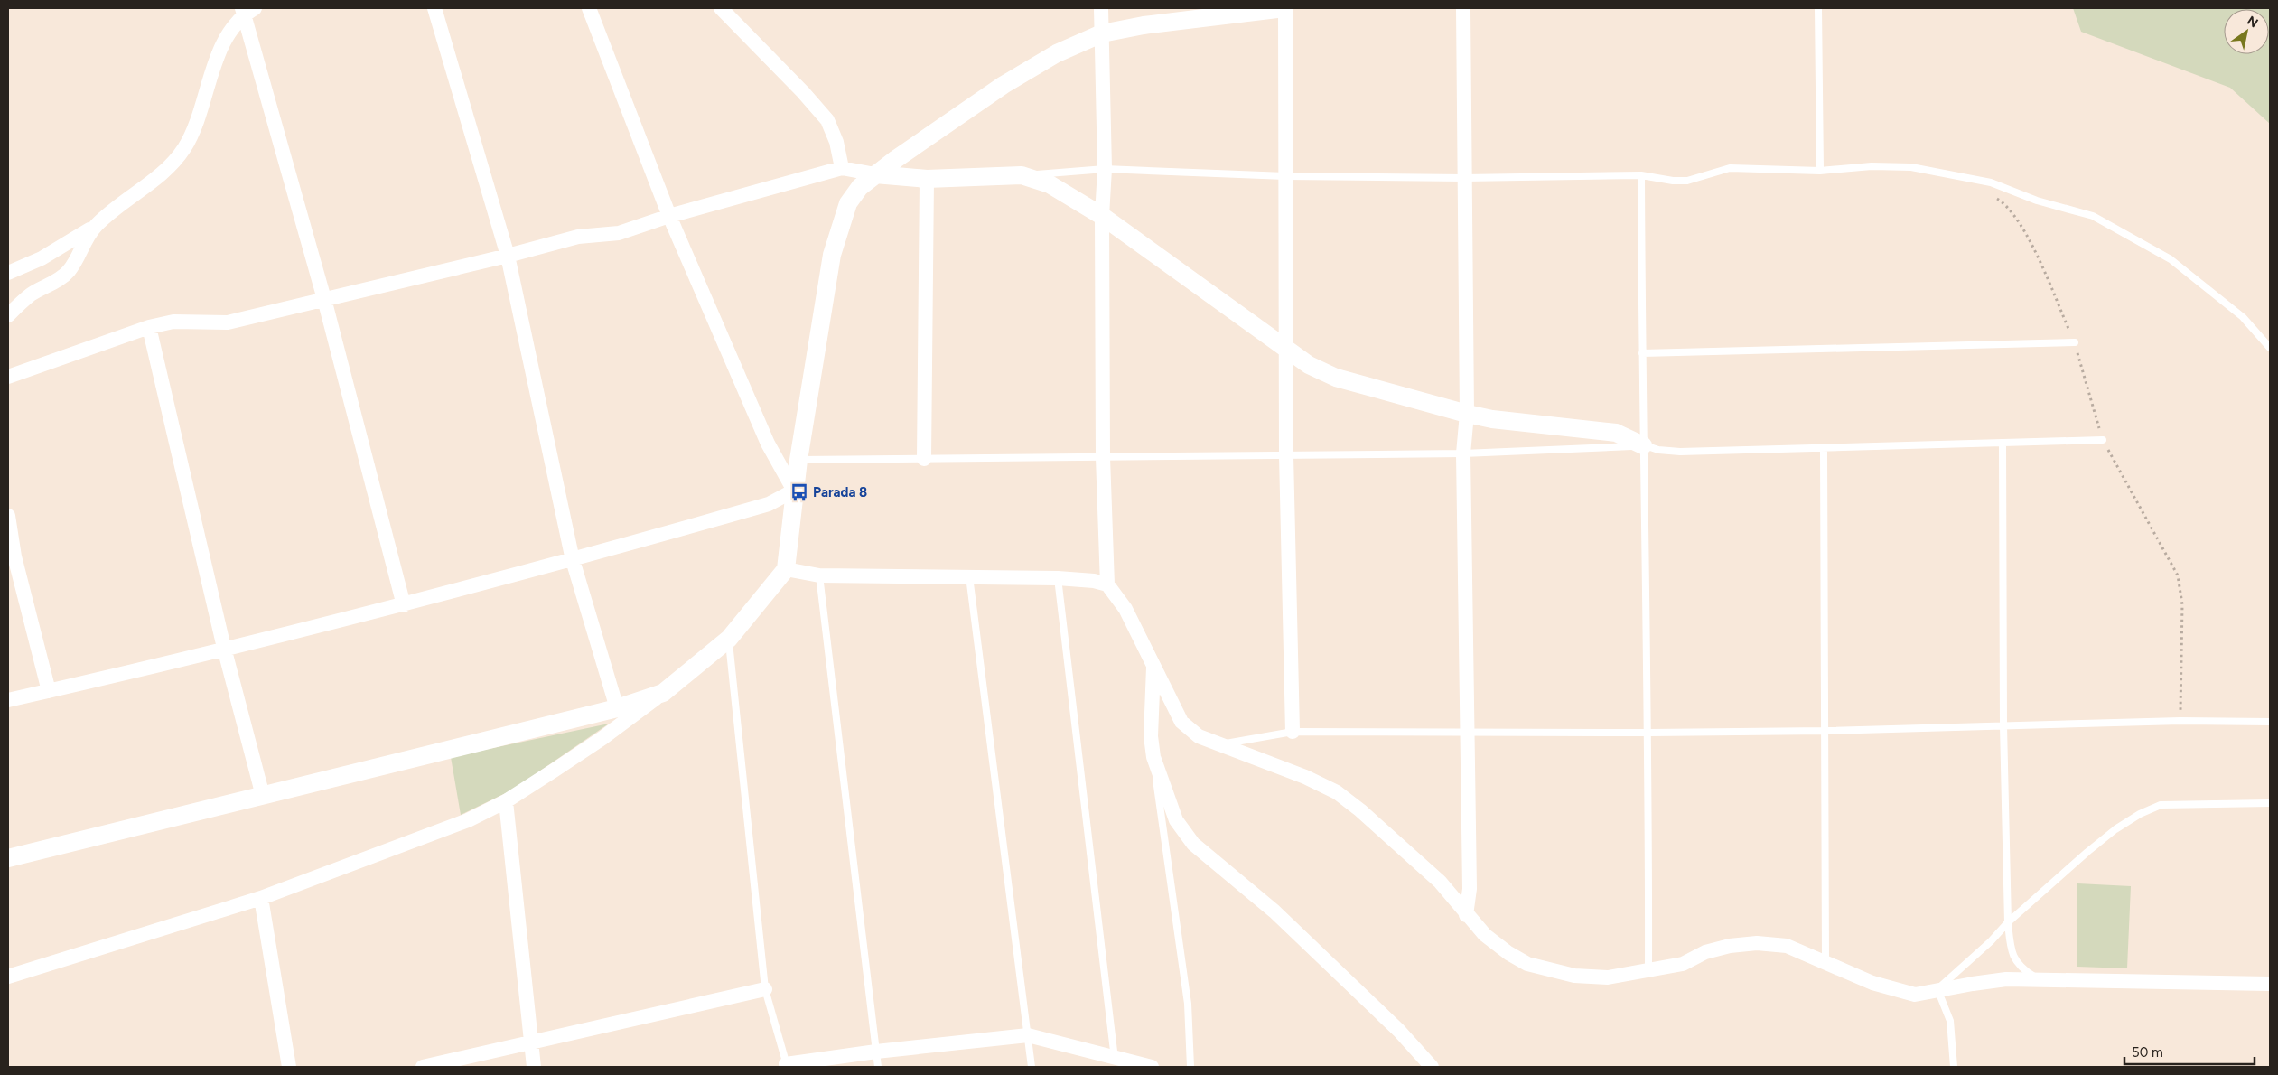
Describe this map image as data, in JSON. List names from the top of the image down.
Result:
{
  "places": {
    "bus stop": ["Parada 8"]
  },
  "scale_bar": "50 m",
  "north": "top right"
}
